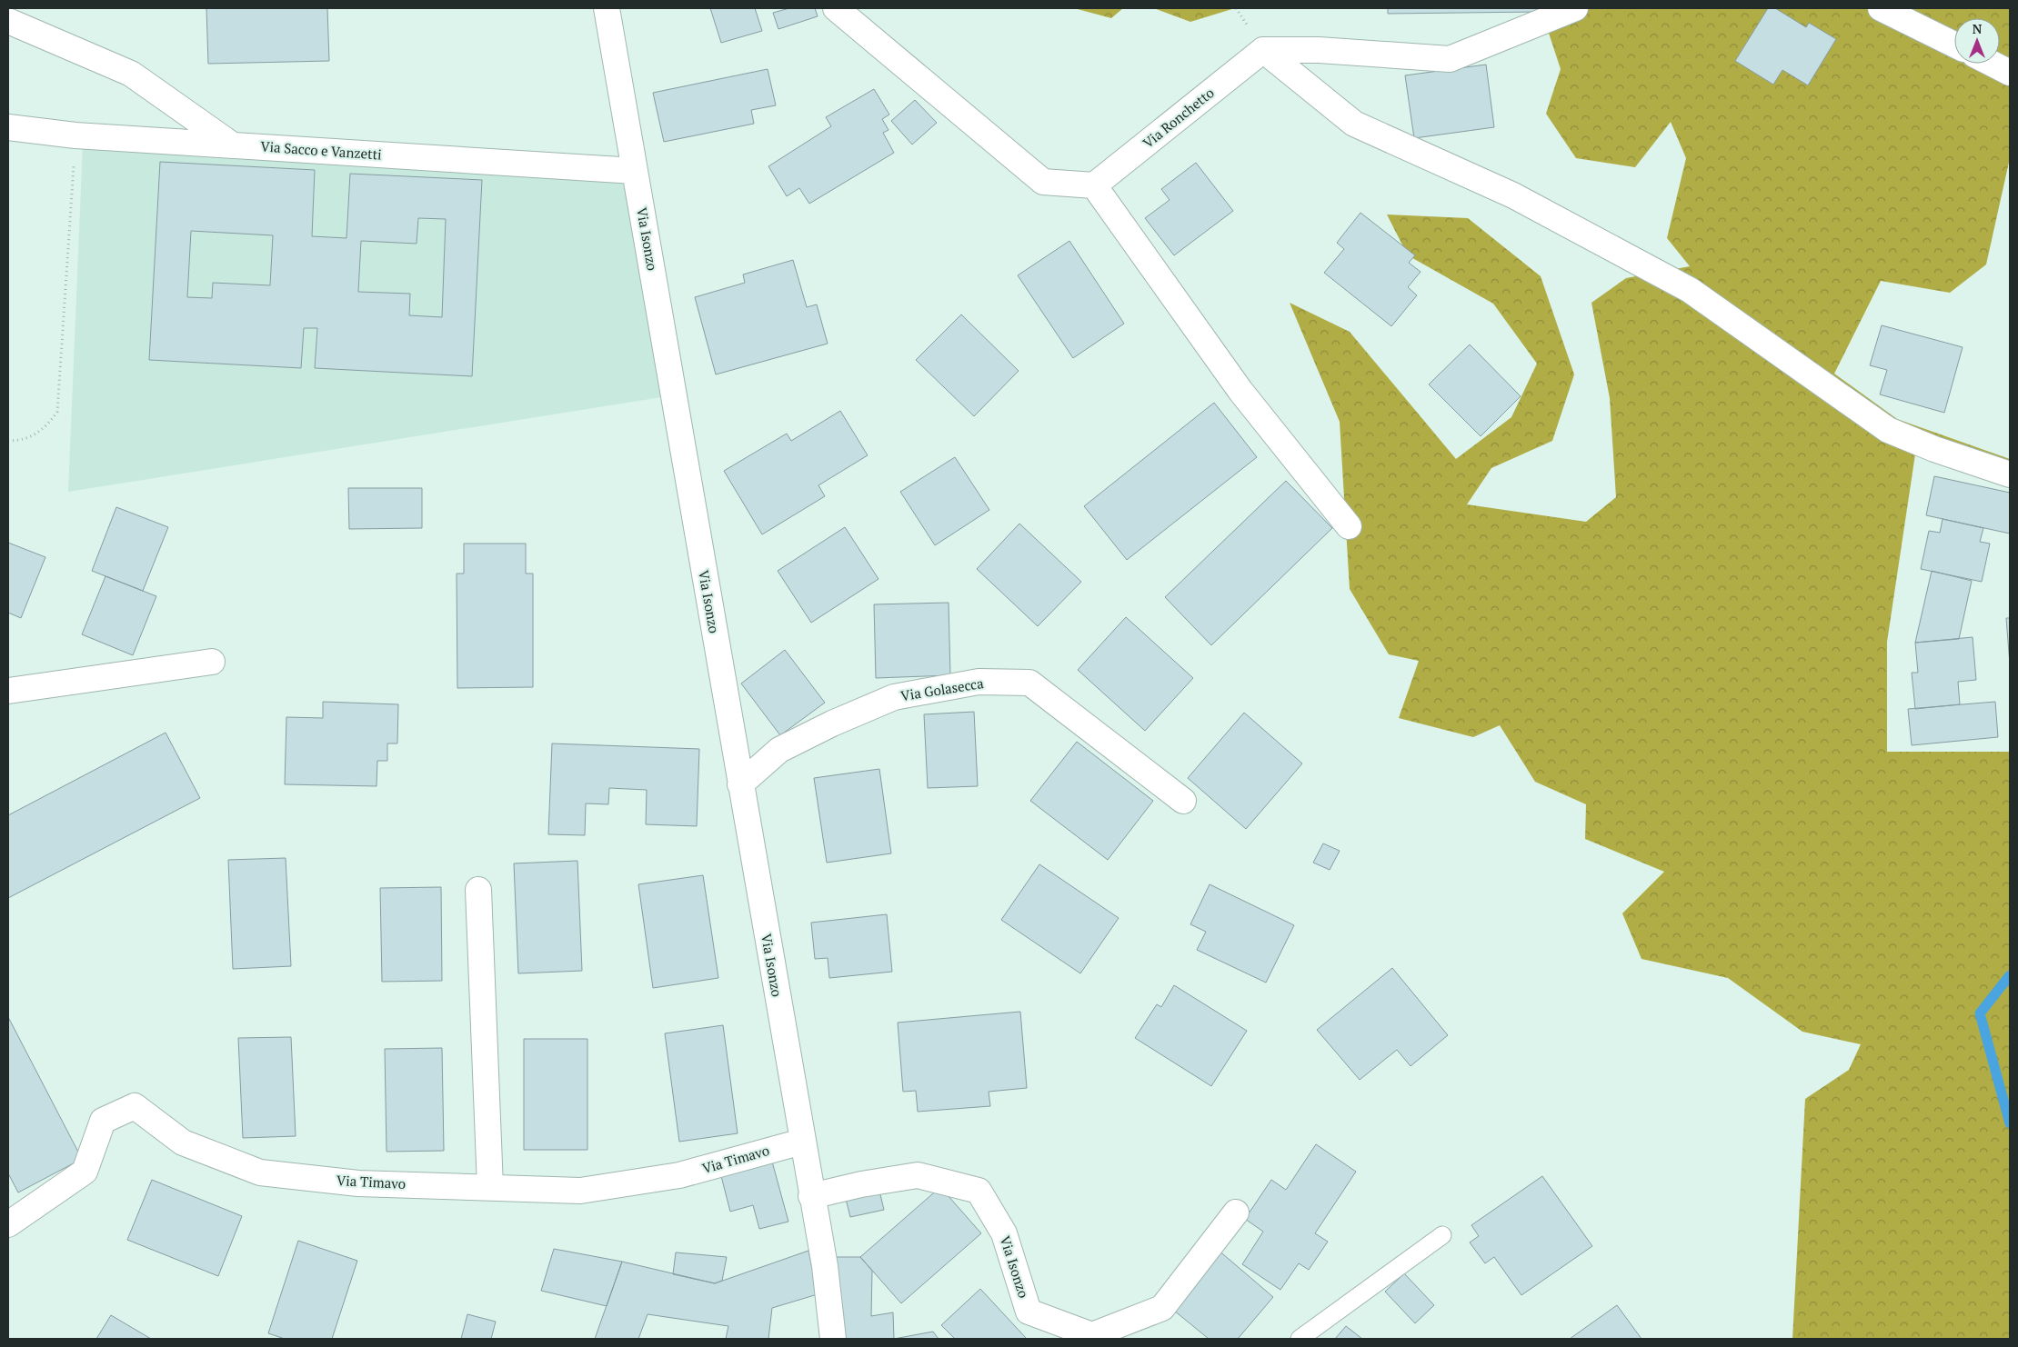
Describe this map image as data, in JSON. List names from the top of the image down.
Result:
{
  "streets": {
    "street": [
      "Via Ronchetto",
      "Via Sacco e Vanzetti",
      "Via Isonzo",
      "Via Golasecca",
      "Via Timavo"
    ]
  },
  "crossings": [
    ["Via Sacco e Vanzetti", "Via Isonzo"],
    ["Via Isonzo", "Via Golasecca"],
    ["Via Isonzo", "Via Timavo"]
  ],
  "north": "top"
}
